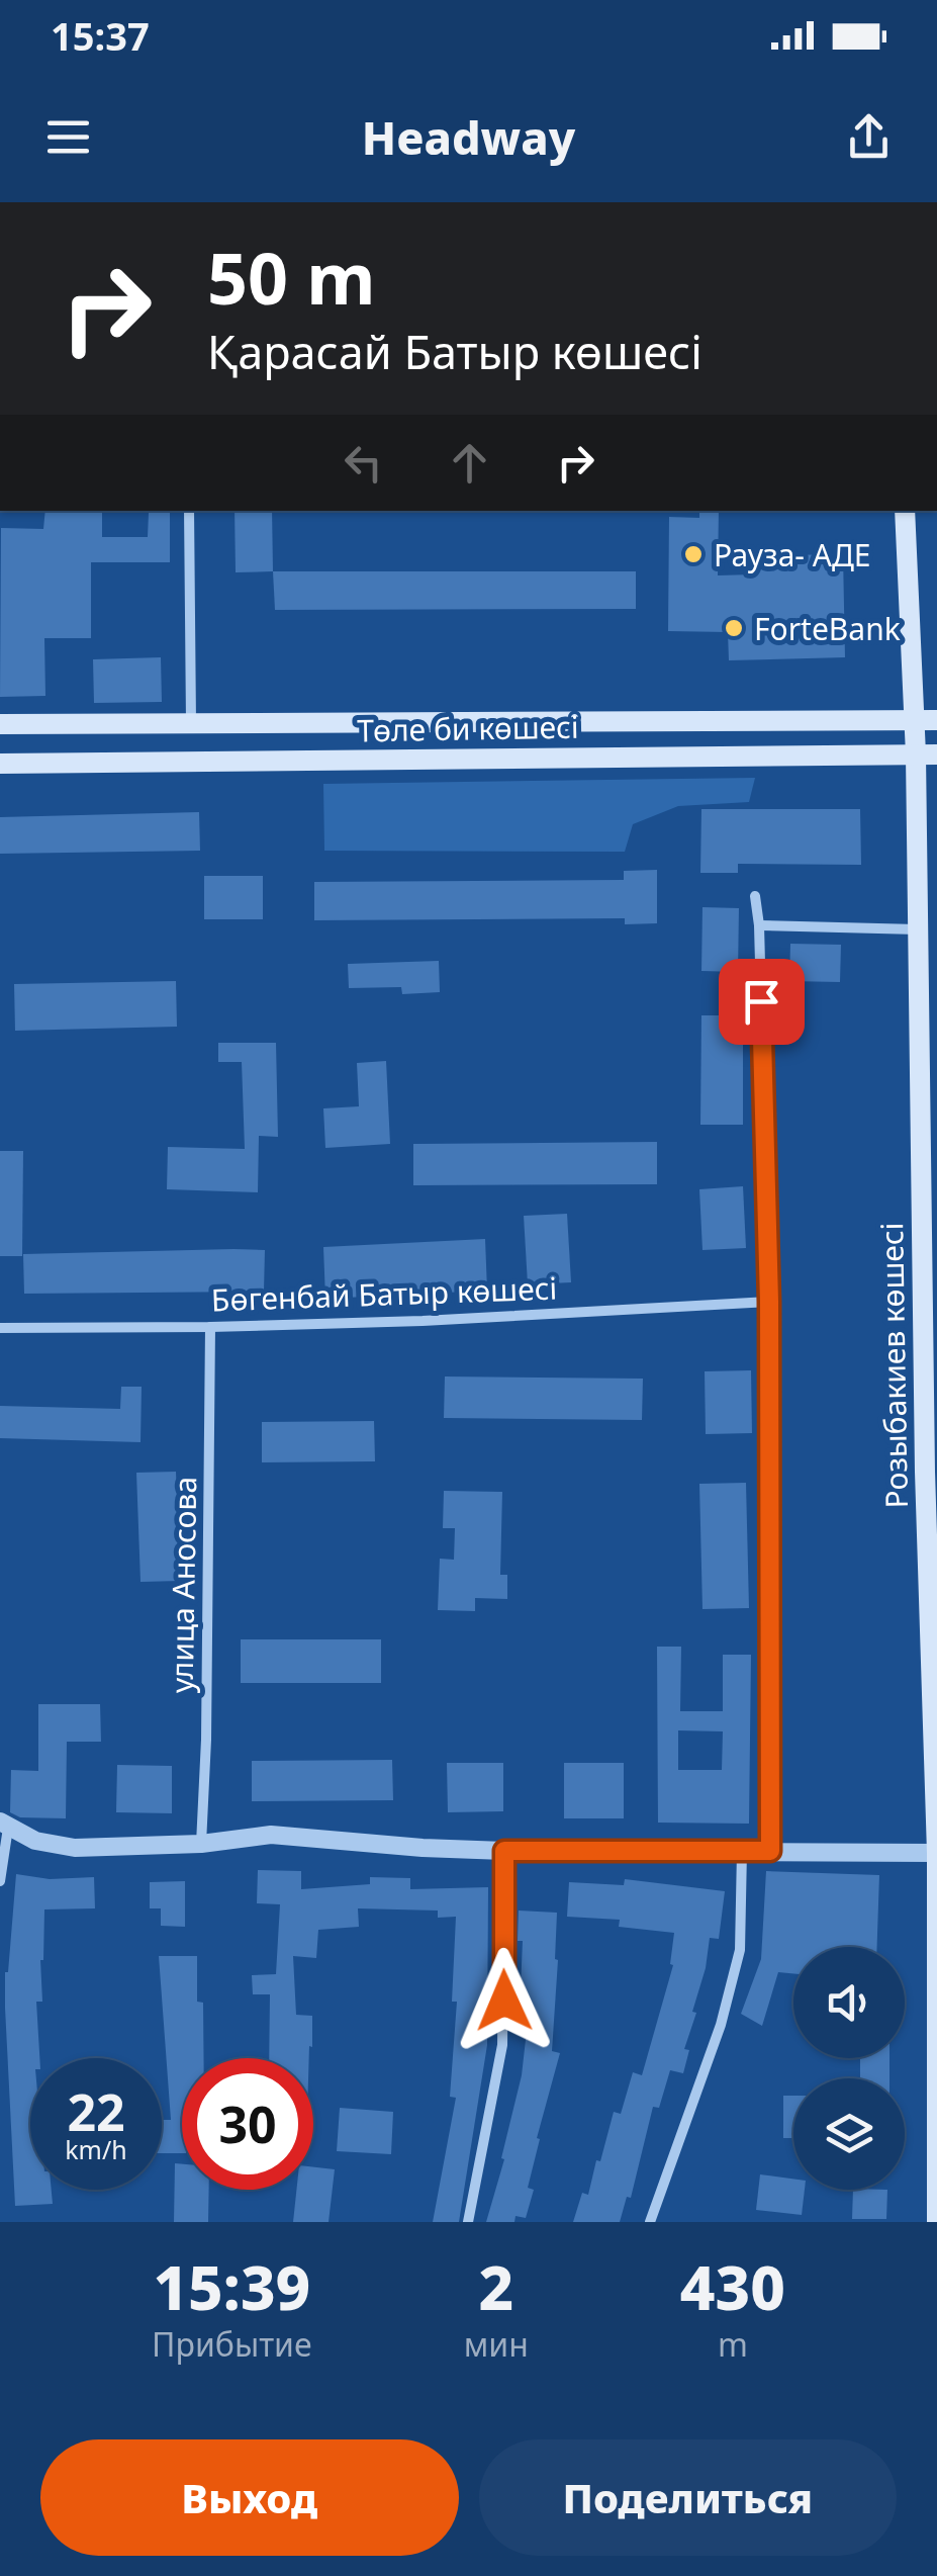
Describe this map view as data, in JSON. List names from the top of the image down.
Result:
{
  "streets": {
    "main road": ["Төле би көшесі", "Розыбакиев көшесі"],
    "street": ["Бөгенбай Батыр көшесі", "улица Аносова"]
  },
  "crossings": [
    ["Төле би көшесі", "Розыбакиев көшесі"],
    ["Бөгенбай Батыр көшесі", "улица Аносова"]
  ],
  "places": ["Рауза- АДЕ", "ForteBank"],
  "page": {
    "status": "15:37",
    "header": "Headway",
    "turn": ["50 m", "Қарасай Батыр көшесі"],
    "speed": "22 km/h",
    "limit": "30",
    "eta": [
      "15:39",
      "Прибытие",
      "2",
      "мин",
      "430",
      "m"
    ],
    "buttons": ["Выход", "Поделиться"]
  }
}
